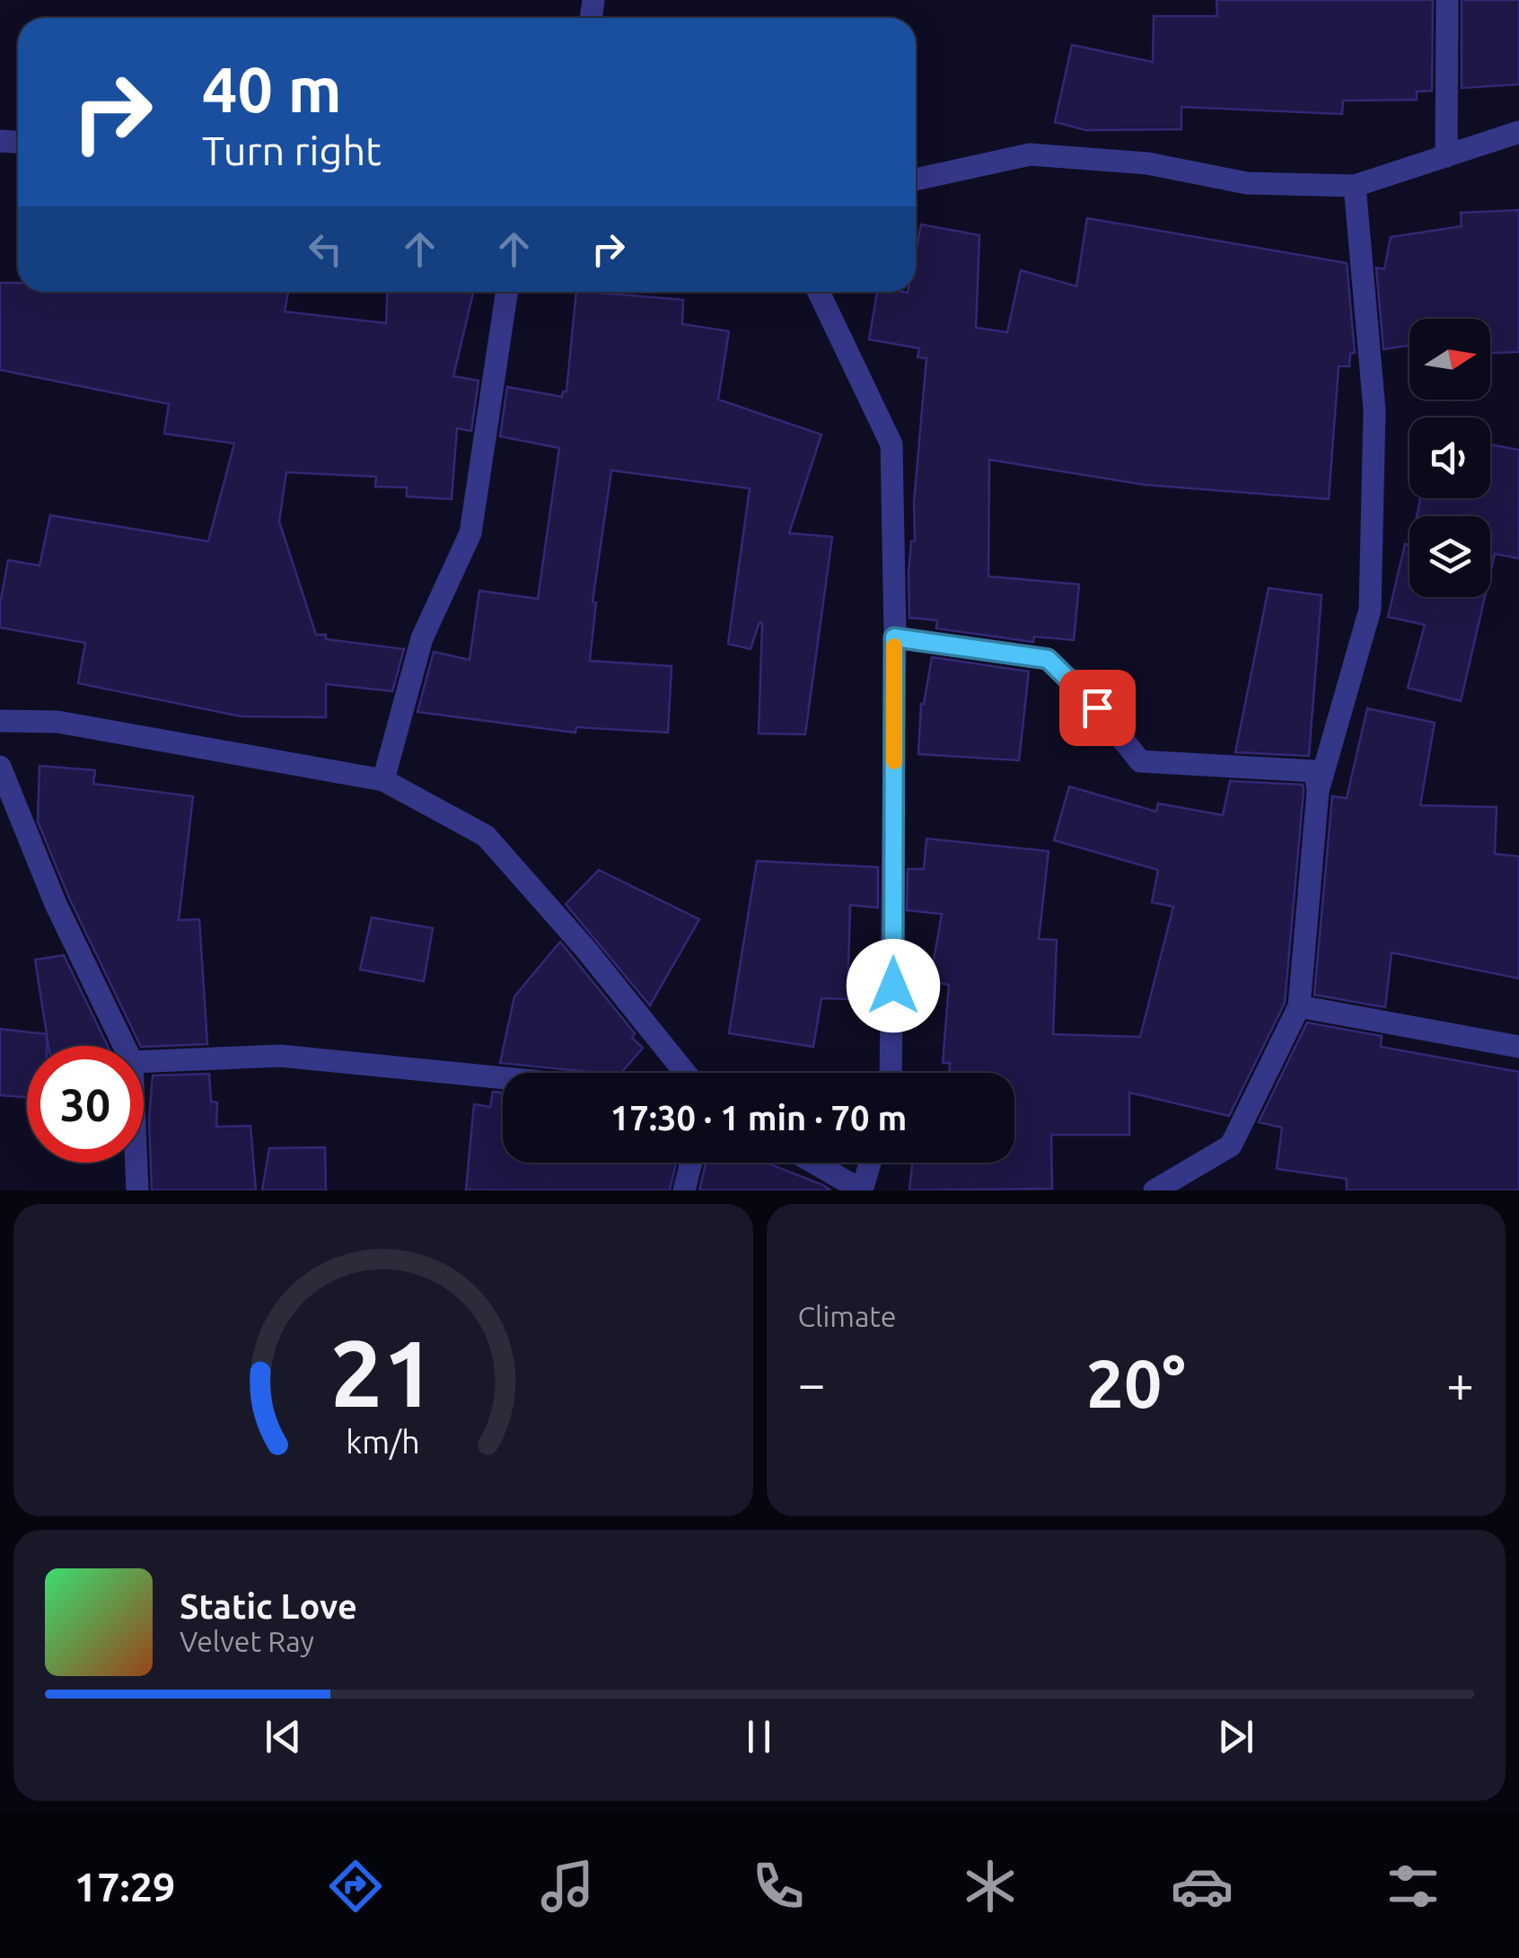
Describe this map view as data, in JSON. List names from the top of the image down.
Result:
{
  "north": "right",
  "page": {
    "turn": ["40 m", "Turn right"],
    "limit": "30",
    "trip": "17:30 · 1 min · 70 m",
    "tile": "Climate",
    "heat": ["−", "20°", "+"],
    "song": ["Static Love", "Velvet Ray"],
    "tabs": "17:29",
    "gauge": ["21", "km/h"]
  }
}
